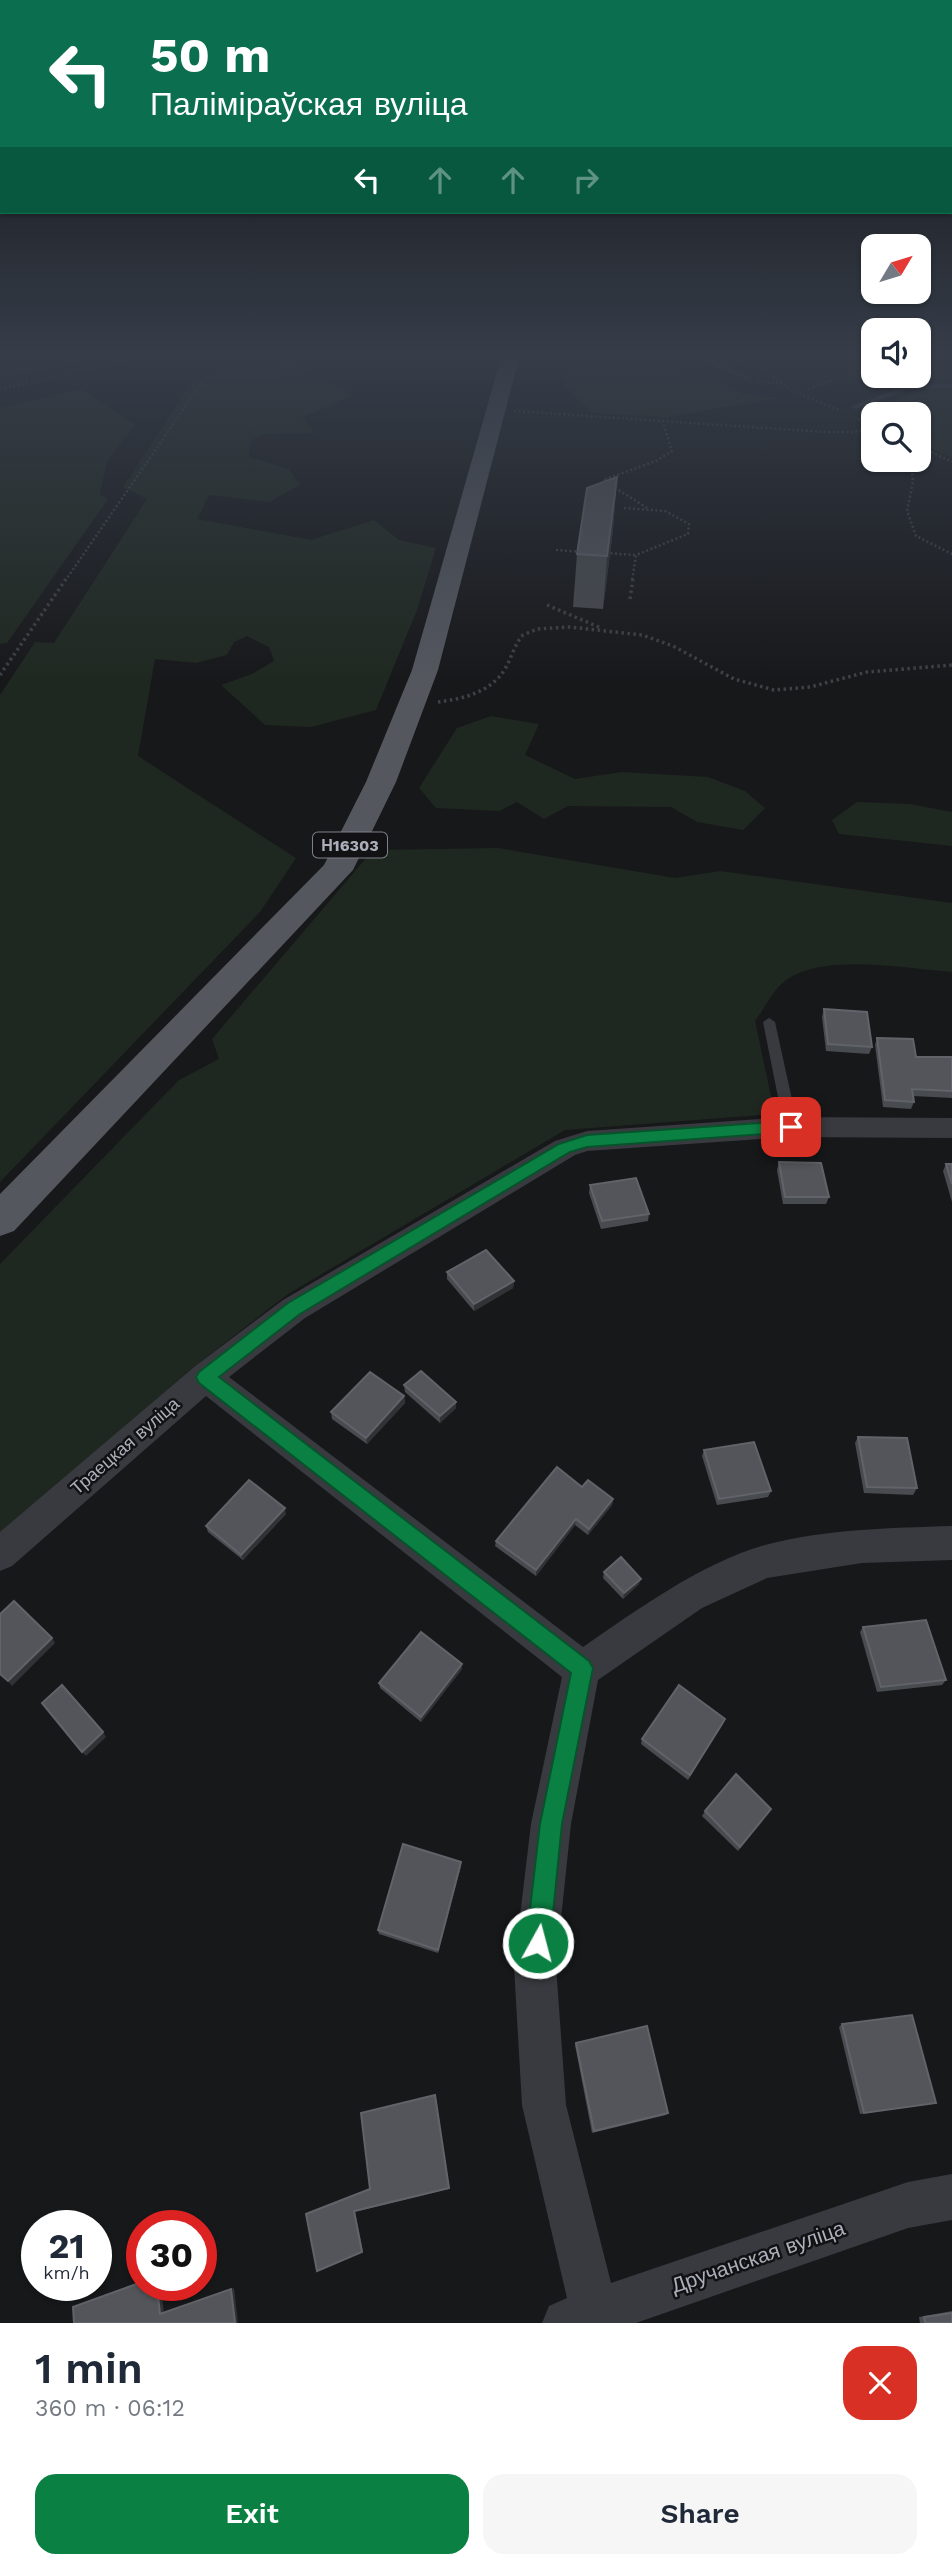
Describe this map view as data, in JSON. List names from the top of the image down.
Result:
{
  "streets": {
    "main road": ["Н16303"],
    "street": ["Траецкая вуліца", "Дручанская вуліца"]
  },
  "north": "top right",
  "page": {
    "turn": ["50 m", "Паліміраўская вуліца"],
    "speed": "21 km/h",
    "limit": "30",
    "heading": ["1 min", "360 m · 06:12"],
    "buttons": ["Exit", "Share"]
  }
}
